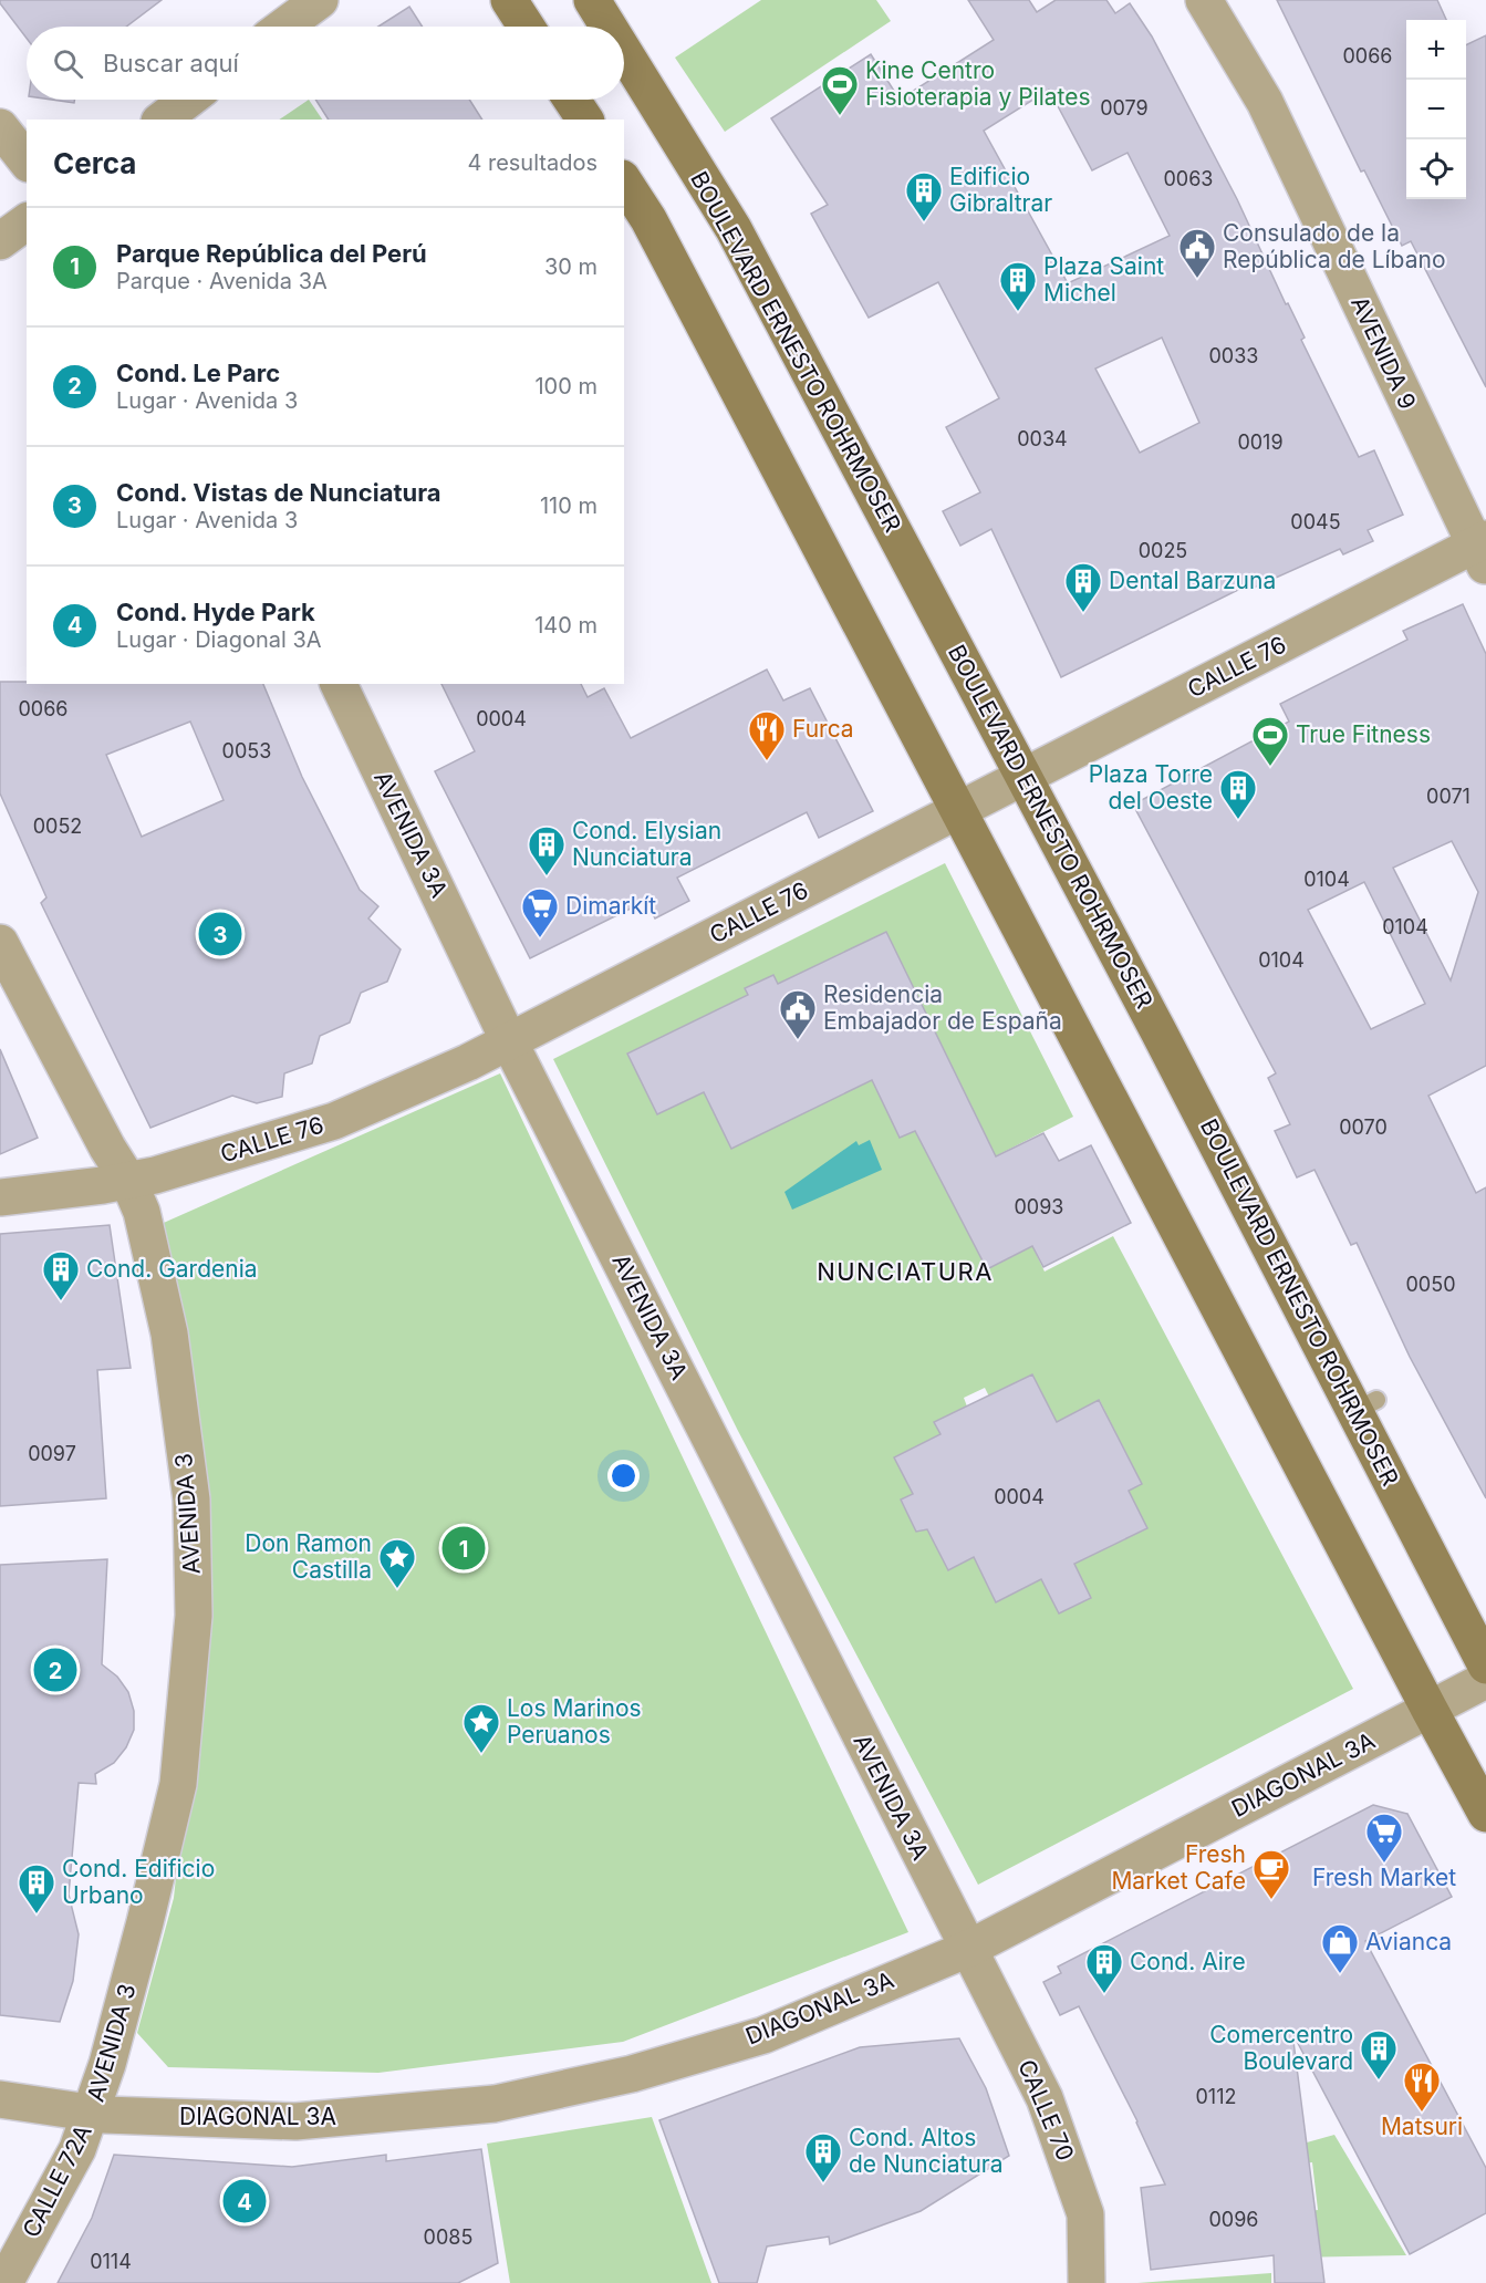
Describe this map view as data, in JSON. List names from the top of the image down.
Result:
{
  "streets": {
    "main road": ["BOULEVARD ERNESTO ROHRMOSER"],
    "street": [
      "AVENIDA 9",
      "CALLE 76",
      "AVENIDA 3A",
      "AVENIDA 3",
      "DIAGONAL 3A",
      "CALLE 70",
      "CALLE 72A"
    ]
  },
  "crossings": [
    ["BOULEVARD ERNESTO ROHRMOSER", "CALLE 76"],
    ["AVENIDA 9", "CALLE 76"],
    ["CALLE 76", "AVENIDA 3A"],
    ["CALLE 76", "AVENIDA 3"],
    ["AVENIDA 3A", "DIAGONAL 3A"],
    ["AVENIDA 3A", "CALLE 70"],
    ["AVENIDA 3", "DIAGONAL 3A"],
    ["AVENIDA 3", "CALLE 72A"],
    ["DIAGONAL 3A", "CALLE 70"],
    ["DIAGONAL 3A", "CALLE 72A"]
  ],
  "districts": ["NUNCIATURA"],
  "places": {
    "sports": ["Kine Centro Fisioterapia y Pilates", "True Fitness"],
    "building": [
      "Edificio Gibraltrar",
      "Plaza Saint Michel",
      "Dental Barzuna",
      "Plaza Torre del Oeste",
      "Cond. Elysian Nunciatura",
      "Cond. Gardenia",
      "Cond. Edificio Urbano",
      "Cond. Aire",
      "Comercentro Boulevard",
      "Cond. Altos de Nunciatura"
    ],
    "public building": ["Consulado de la República de Líbano", "Residencia Embajador de España"],
    "restaurant": ["Furca", "Matsuri"],
    "supermarket": ["Dimarkít", "Fresh Market"],
    "place": ["Don Ramon Castilla", "Los Marinos Peruanos"],
    "cafe": ["Fresh Market Cafe"],
    "shop": ["Avianca"]
  },
  "house_numbers": [
    "0066",
    "0079",
    "0063",
    "0033",
    "0034",
    "0019",
    "0045",
    "0025",
    "0066",
    "0004",
    "0053",
    "0071",
    "0052",
    "0104",
    "0104",
    "0104",
    "0070",
    "0093",
    "0050",
    "0097",
    "0004",
    "0112",
    "0096",
    "0085",
    "0114"
  ],
  "page": {
    "map_buttons": ["+", "−"],
    "search": "Buscar aquí",
    "heading": ["Cerca", "4 resultados"],
    "list": [
      {
        "mark": "1",
        "name": "Parque República del Perú",
        "note": "Parque · Avenida 3A",
        "value": "30 m"
      },
      {
        "mark": "2",
        "name": "Cond. Le Parc",
        "note": "Lugar · Avenida 3",
        "value": "100 m"
      },
      {
        "mark": "3",
        "name": "Cond. Vistas de Nunciatura",
        "note": "Lugar · Avenida 3",
        "value": "110 m"
      },
      {
        "mark": "4",
        "name": "Cond. Hyde Park",
        "note": "Lugar · Diagonal 3A",
        "value": "140 m"
      }
    ],
    "pins": [
      "3",
      "1",
      "2",
      "4"
    ]
  }
}
